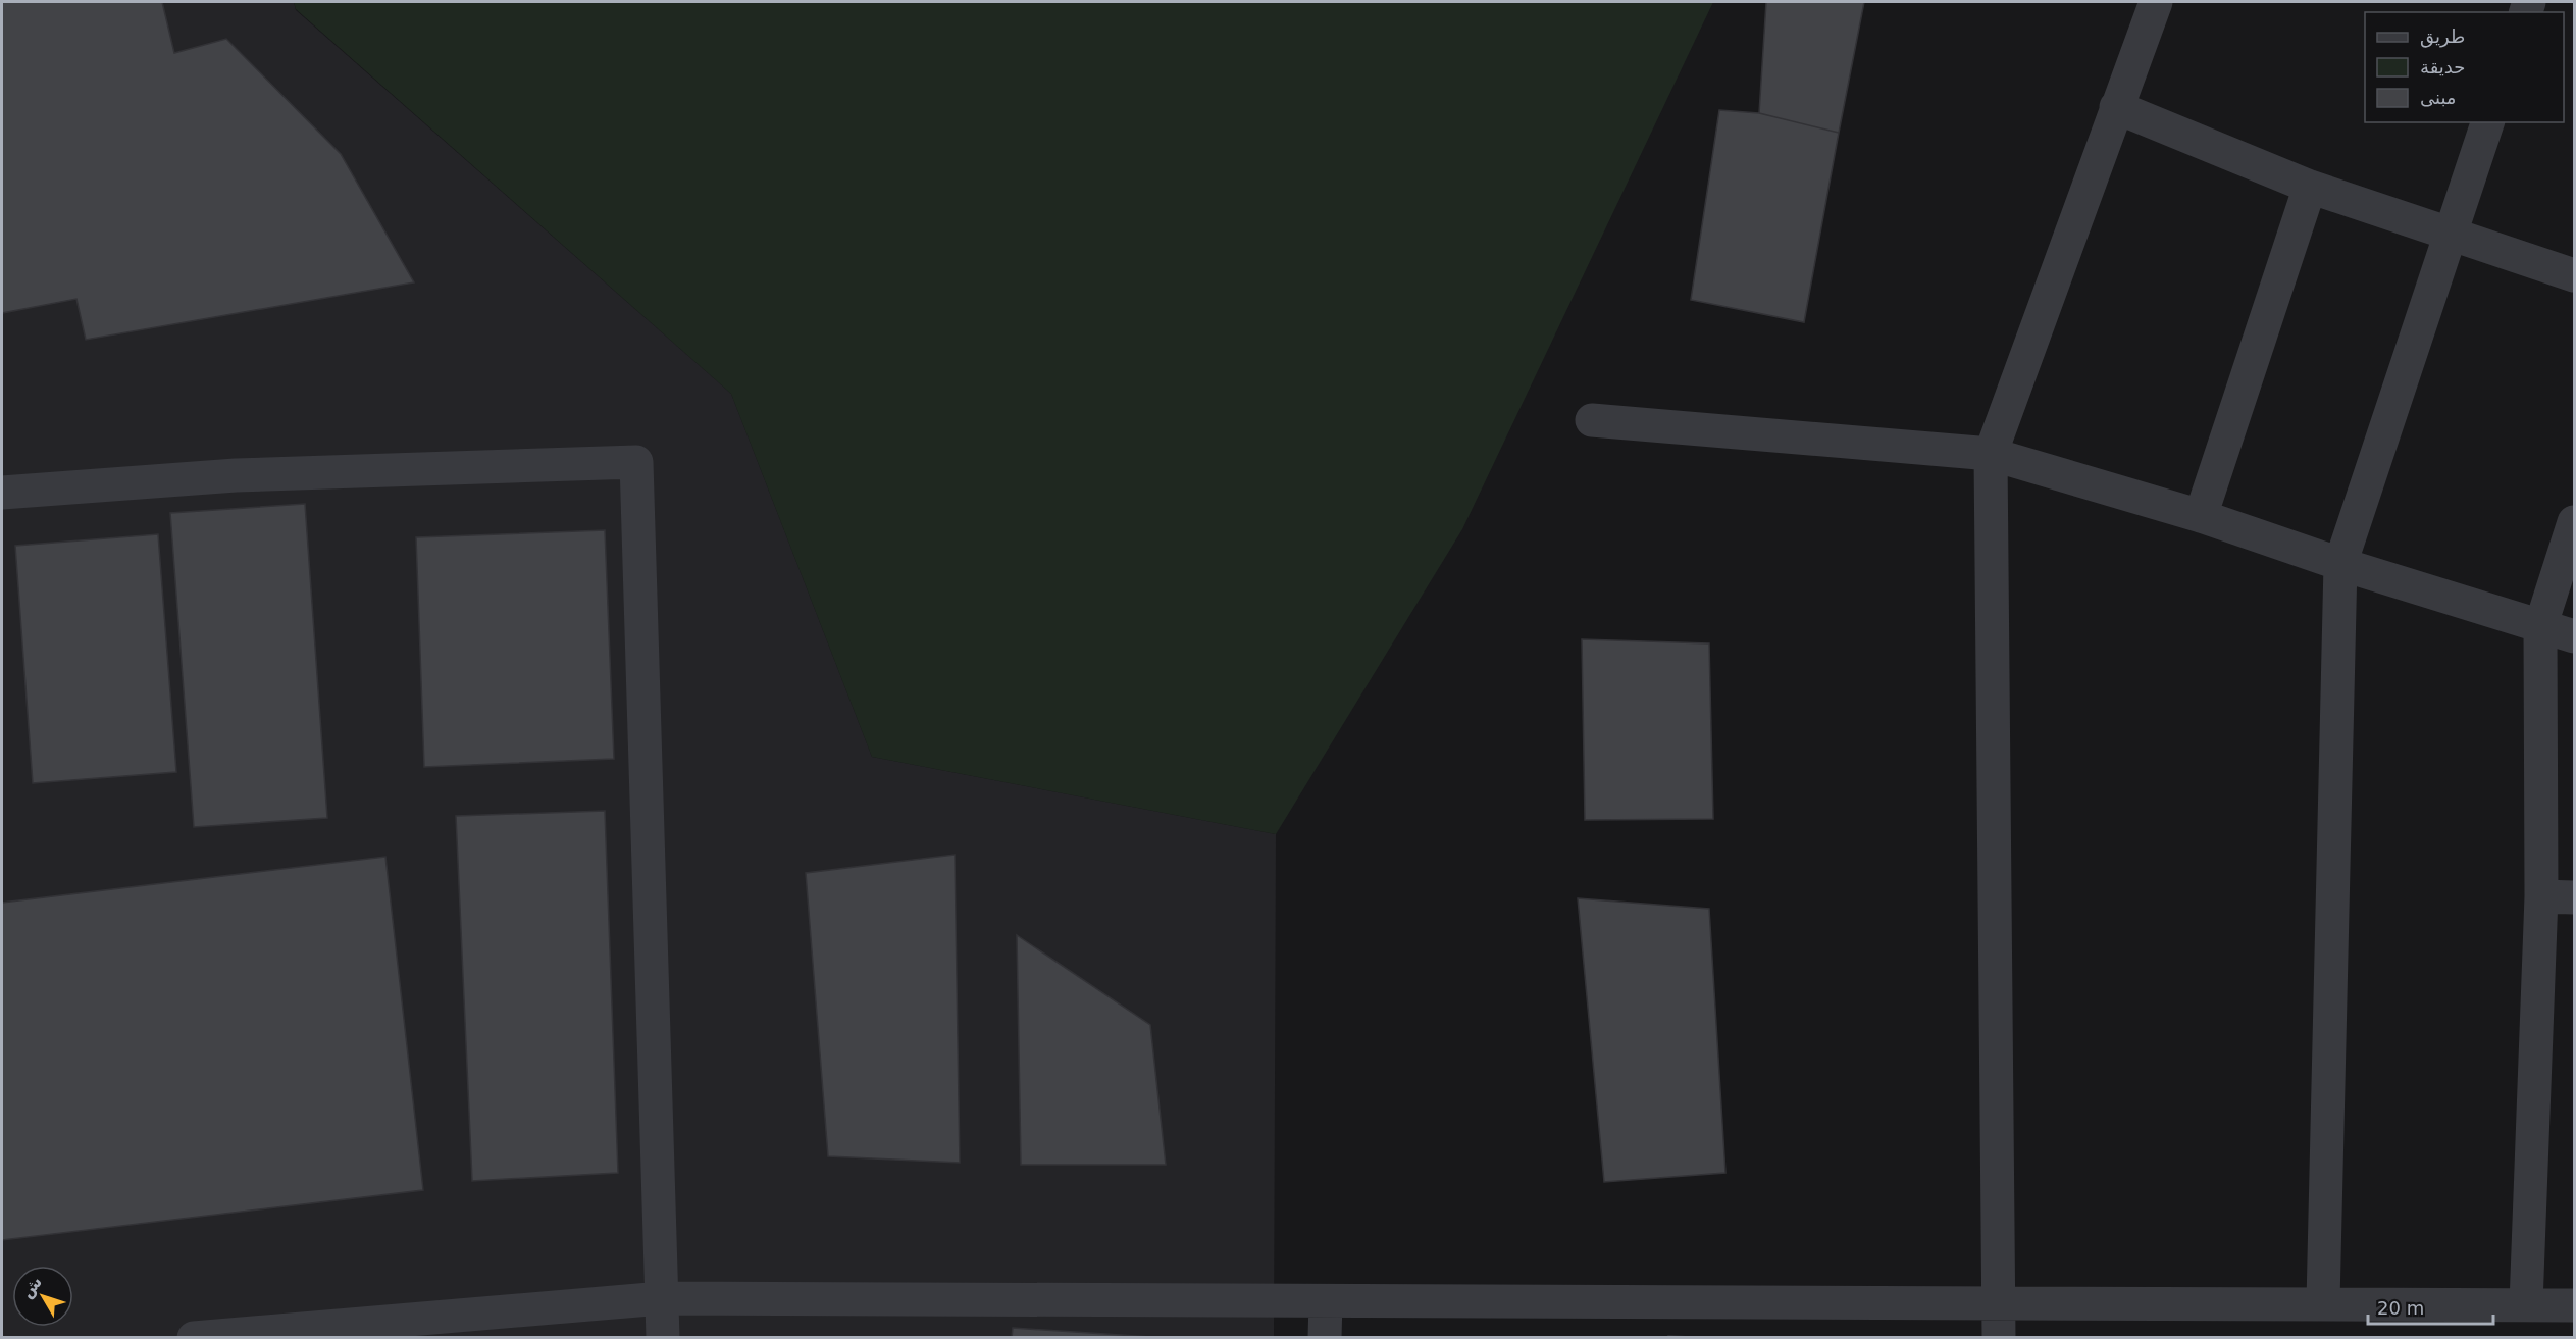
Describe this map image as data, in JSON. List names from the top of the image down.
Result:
{
  "legend": ["طريق", "حديقة", "مبنى"],
  "scale_bar": "20 m",
  "north": "top left"
}
